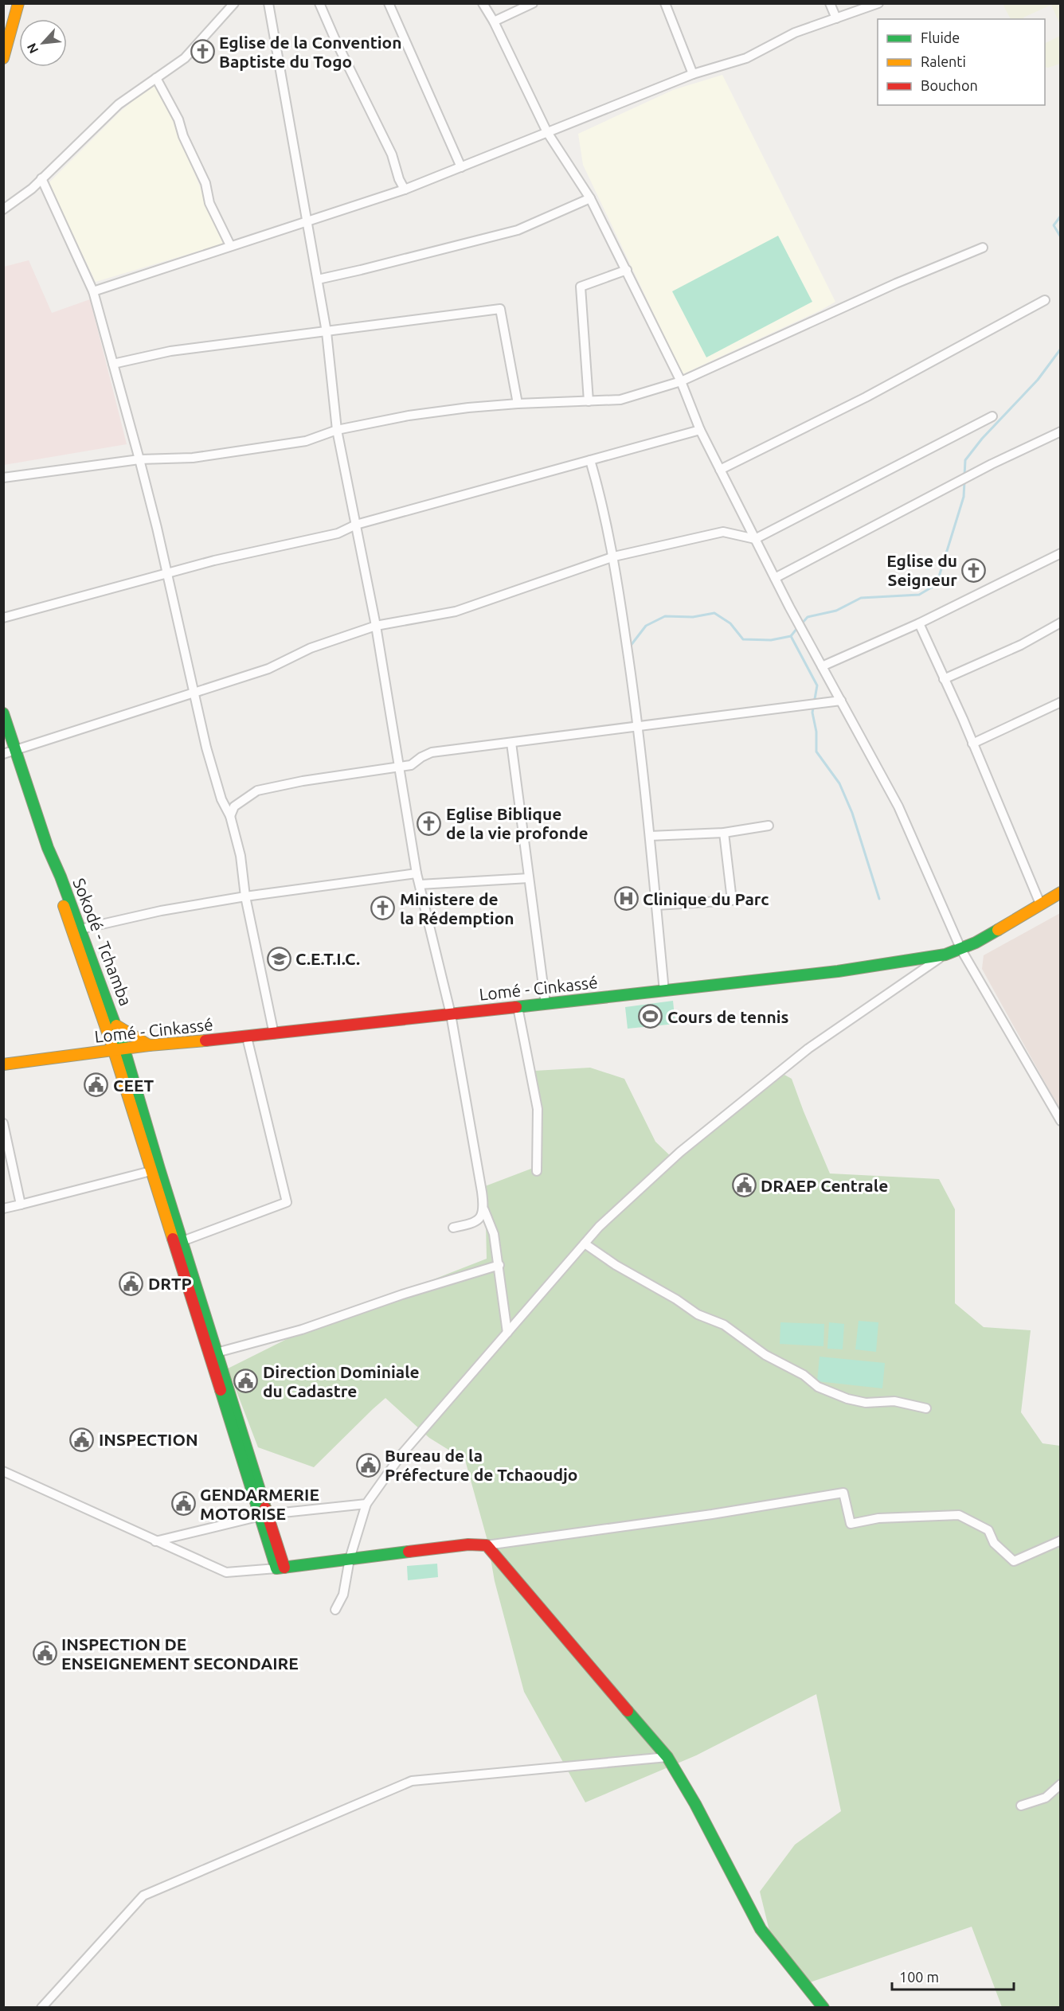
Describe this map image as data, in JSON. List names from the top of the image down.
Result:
{
  "streets": {
    "main road": ["Sokodé - Tchamba", "Lomé - Cinkassé"]
  },
  "crossings": [
    ["Sokodé - Tchamba", "Lomé - Cinkassé"]
  ],
  "places": {
    "church": [
      "Eglise de la Convention Baptiste du Togo",
      "Eglise du Seigneur",
      "Eglise Biblique de la vie profonde",
      "Ministere de la Rédemption"
    ],
    "hospital": ["Clinique du Parc"],
    "school or university": ["C.E.T.I.C."],
    "sports": ["Cours de tennis"],
    "public building": [
      "CEET",
      "DRAEP Centrale",
      "DRTP",
      "Direction Dominiale du Cadastre",
      "INSPECTION",
      "Bureau de la Préfecture de Tchaoudjo",
      "GENDARMERIE MOTORISE",
      "INSPECTION DE ENSEIGNEMENT SECONDAIRE"
    ]
  },
  "legend": ["Fluide", "Ralenti", "Bouchon"],
  "scale_bar": "100 m",
  "north": "bottom left"
}
